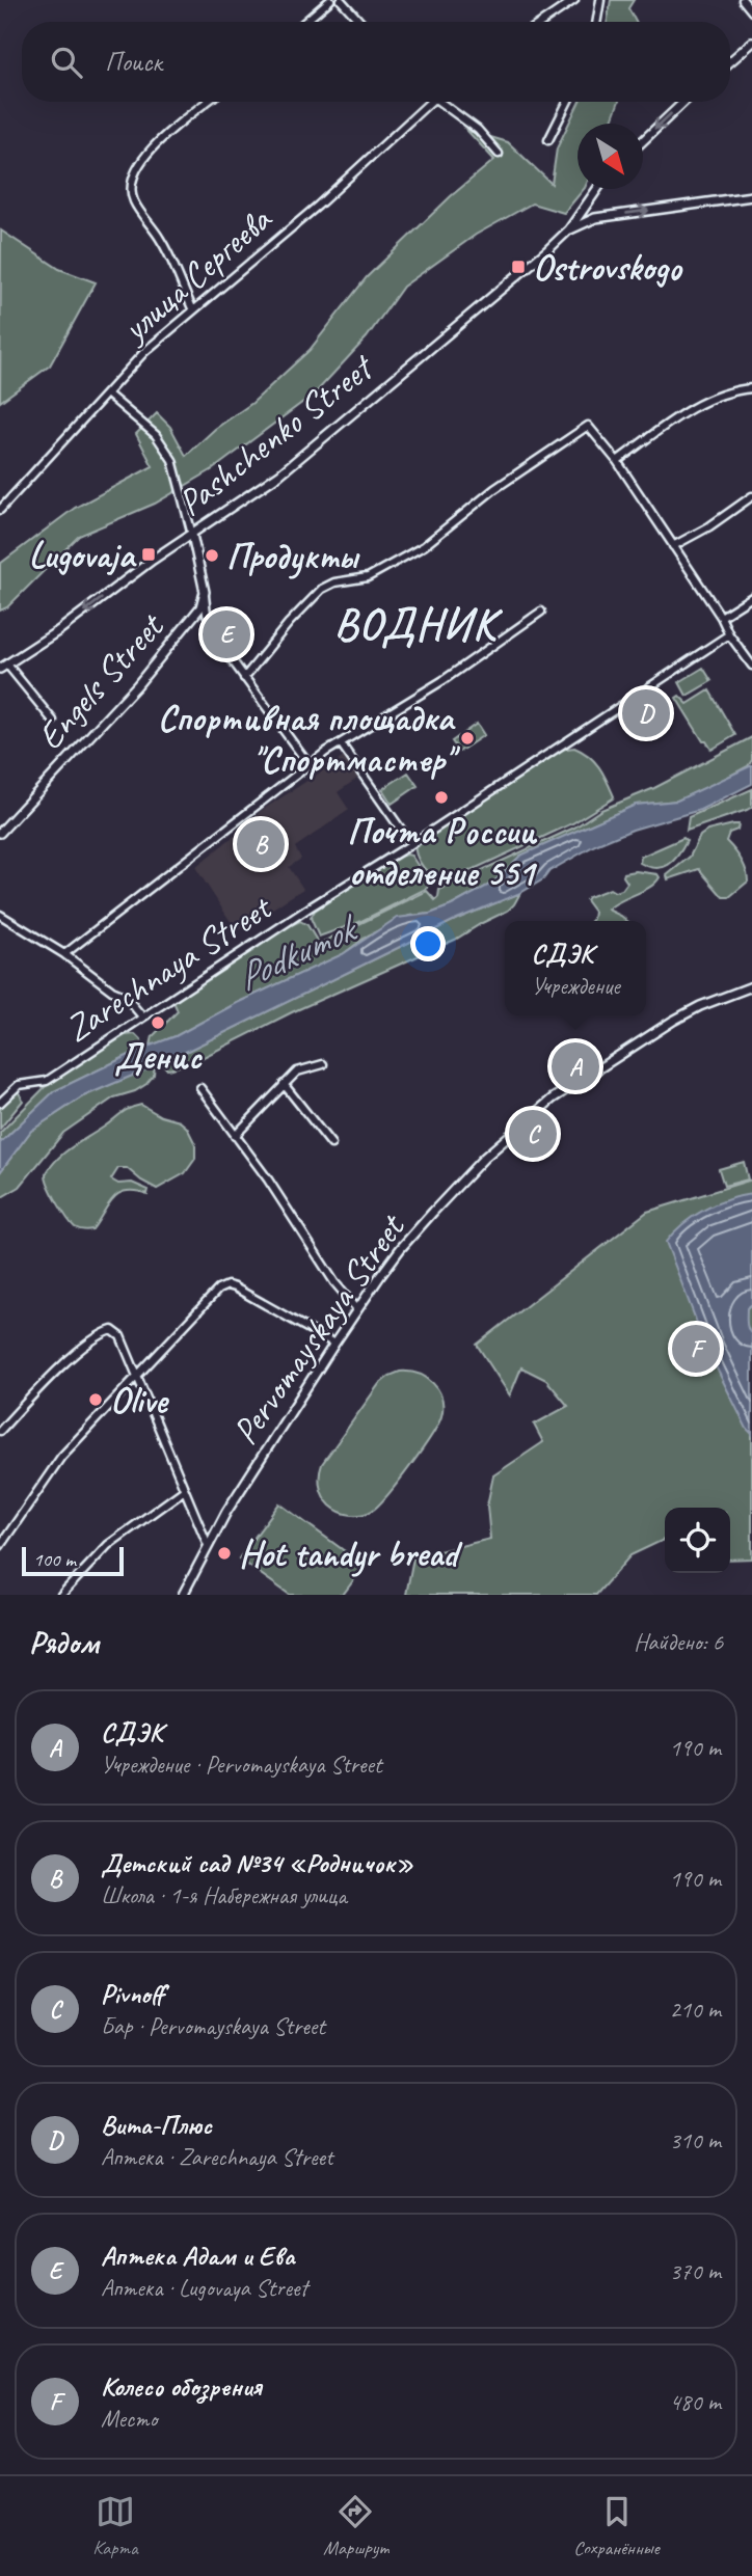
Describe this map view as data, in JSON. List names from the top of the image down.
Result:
{
  "streets": {
    "street": [
      "улица Сергеева",
      "Pashchenko Street",
      "Engels Street",
      "Zarechnaya Street",
      "Pervomayskaya Street"
    ]
  },
  "districts": ["ВОДНИК"],
  "water": ["Podkumok"],
  "places": {
    "transit": ["Ostrovskogo", "Lugovaja"],
    "other": [
      "Продукты",
      "Спортивная площадка \"Спортмастер\"",
      "Почта России отделение 551",
      "Денис",
      "Olive",
      "Hot tandyr bread"
    ]
  },
  "scale_bar": "100 m",
  "north": "bottom right",
  "page": {
    "search": "Поиск",
    "pins": [
      "E",
      "D",
      "B",
      "A",
      "C",
      "F"
    ],
    "popup": ["СДЭК", "Учреждение"],
    "scale": "100 m",
    "heading": ["Рядом", "Найдено: 6"],
    "list": [
      {
        "mark": "A",
        "name": "СДЭК",
        "note": "Учреждение · Pervomayskaya Street",
        "value": "190 m"
      },
      {
        "mark": "B",
        "name": "Детский сад №34 «Родничок»",
        "note": "Школа · 1-я Набережная улица",
        "value": "190 m"
      },
      {
        "mark": "C",
        "name": "Pivnoff",
        "note": "Бар · Pervomayskaya Street",
        "value": "210 m"
      },
      {
        "mark": "D",
        "name": "Вита-Плюс",
        "note": "Аптека · Zarechnaya Street",
        "value": "310 m"
      },
      {
        "mark": "E",
        "name": "Аптека Адам и Ева",
        "note": "Аптека · Lugovaya Street",
        "value": "370 m"
      },
      {
        "mark": "F",
        "name": "Колесо обозрения",
        "note": "Место",
        "value": "480 m"
      }
    ],
    "nav": ["Карта", "Маршрут", "Сохранённые"]
  }
}
